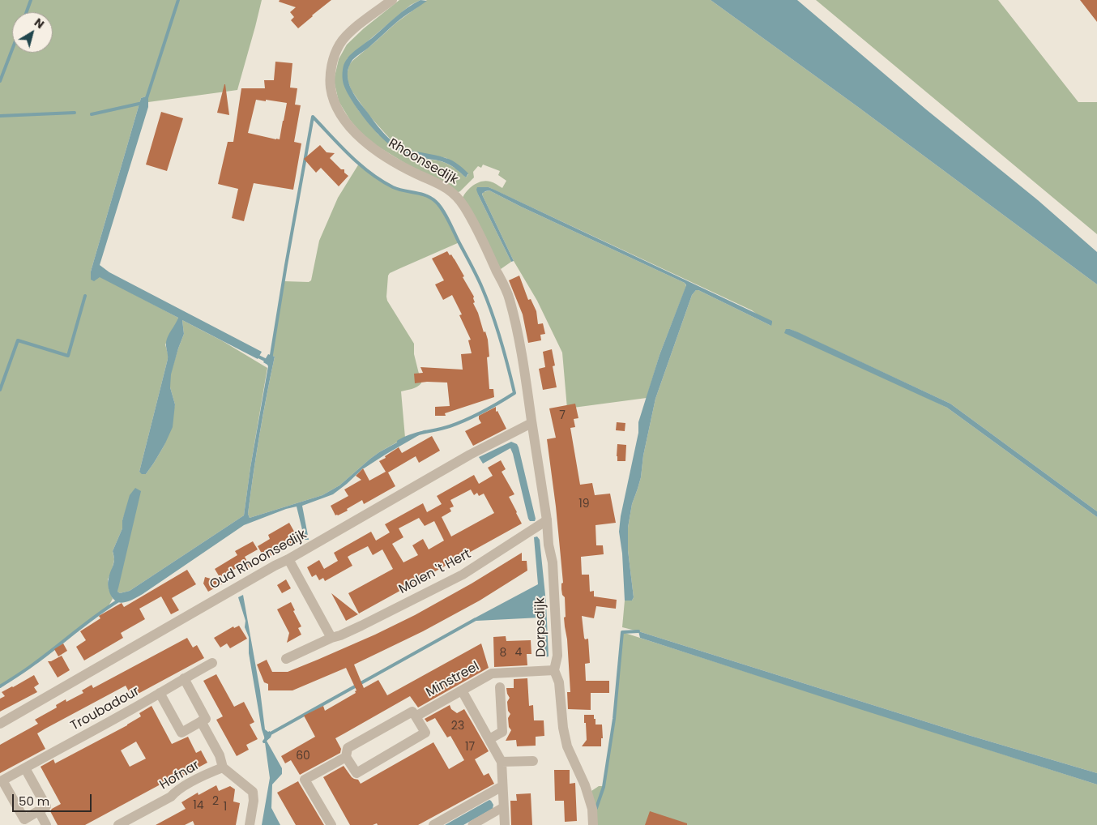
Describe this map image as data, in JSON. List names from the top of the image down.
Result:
{
  "streets": {
    "street": [
      "Rhoonsedijk",
      "Oud Rhoonsedijk",
      "Molen 't Hert",
      "Dorpsdijk",
      "Minstreel",
      "Troubadour",
      "Hofnar"
    ]
  },
  "crossings": [
    ["Rhoonsedijk", "Oud Rhoonsedijk"],
    ["Rhoonsedijk", "Dorpsdijk"],
    ["Oud Rhoonsedijk", "Dorpsdijk"],
    ["Molen 't Hert", "Dorpsdijk"],
    ["Dorpsdijk", "Minstreel"]
  ],
  "house_numbers": [
    "7",
    "19",
    "4",
    "8",
    "23",
    "17",
    "60",
    "2",
    "14",
    "1"
  ],
  "scale_bar": "50 m",
  "north": "top right"
}
